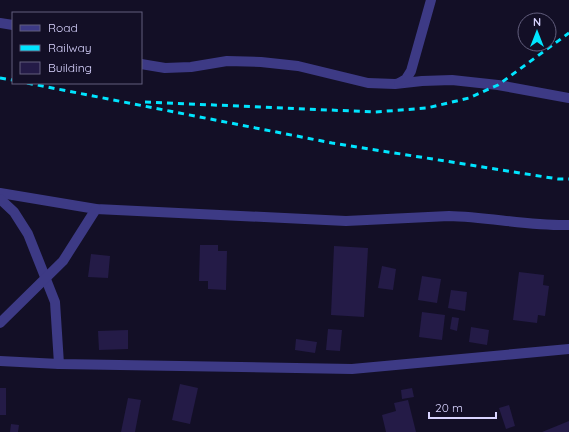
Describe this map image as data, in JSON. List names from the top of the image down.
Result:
{
  "legend": ["Road", "Railway", "Building"],
  "scale_bar": "20 m",
  "north": "top"
}
